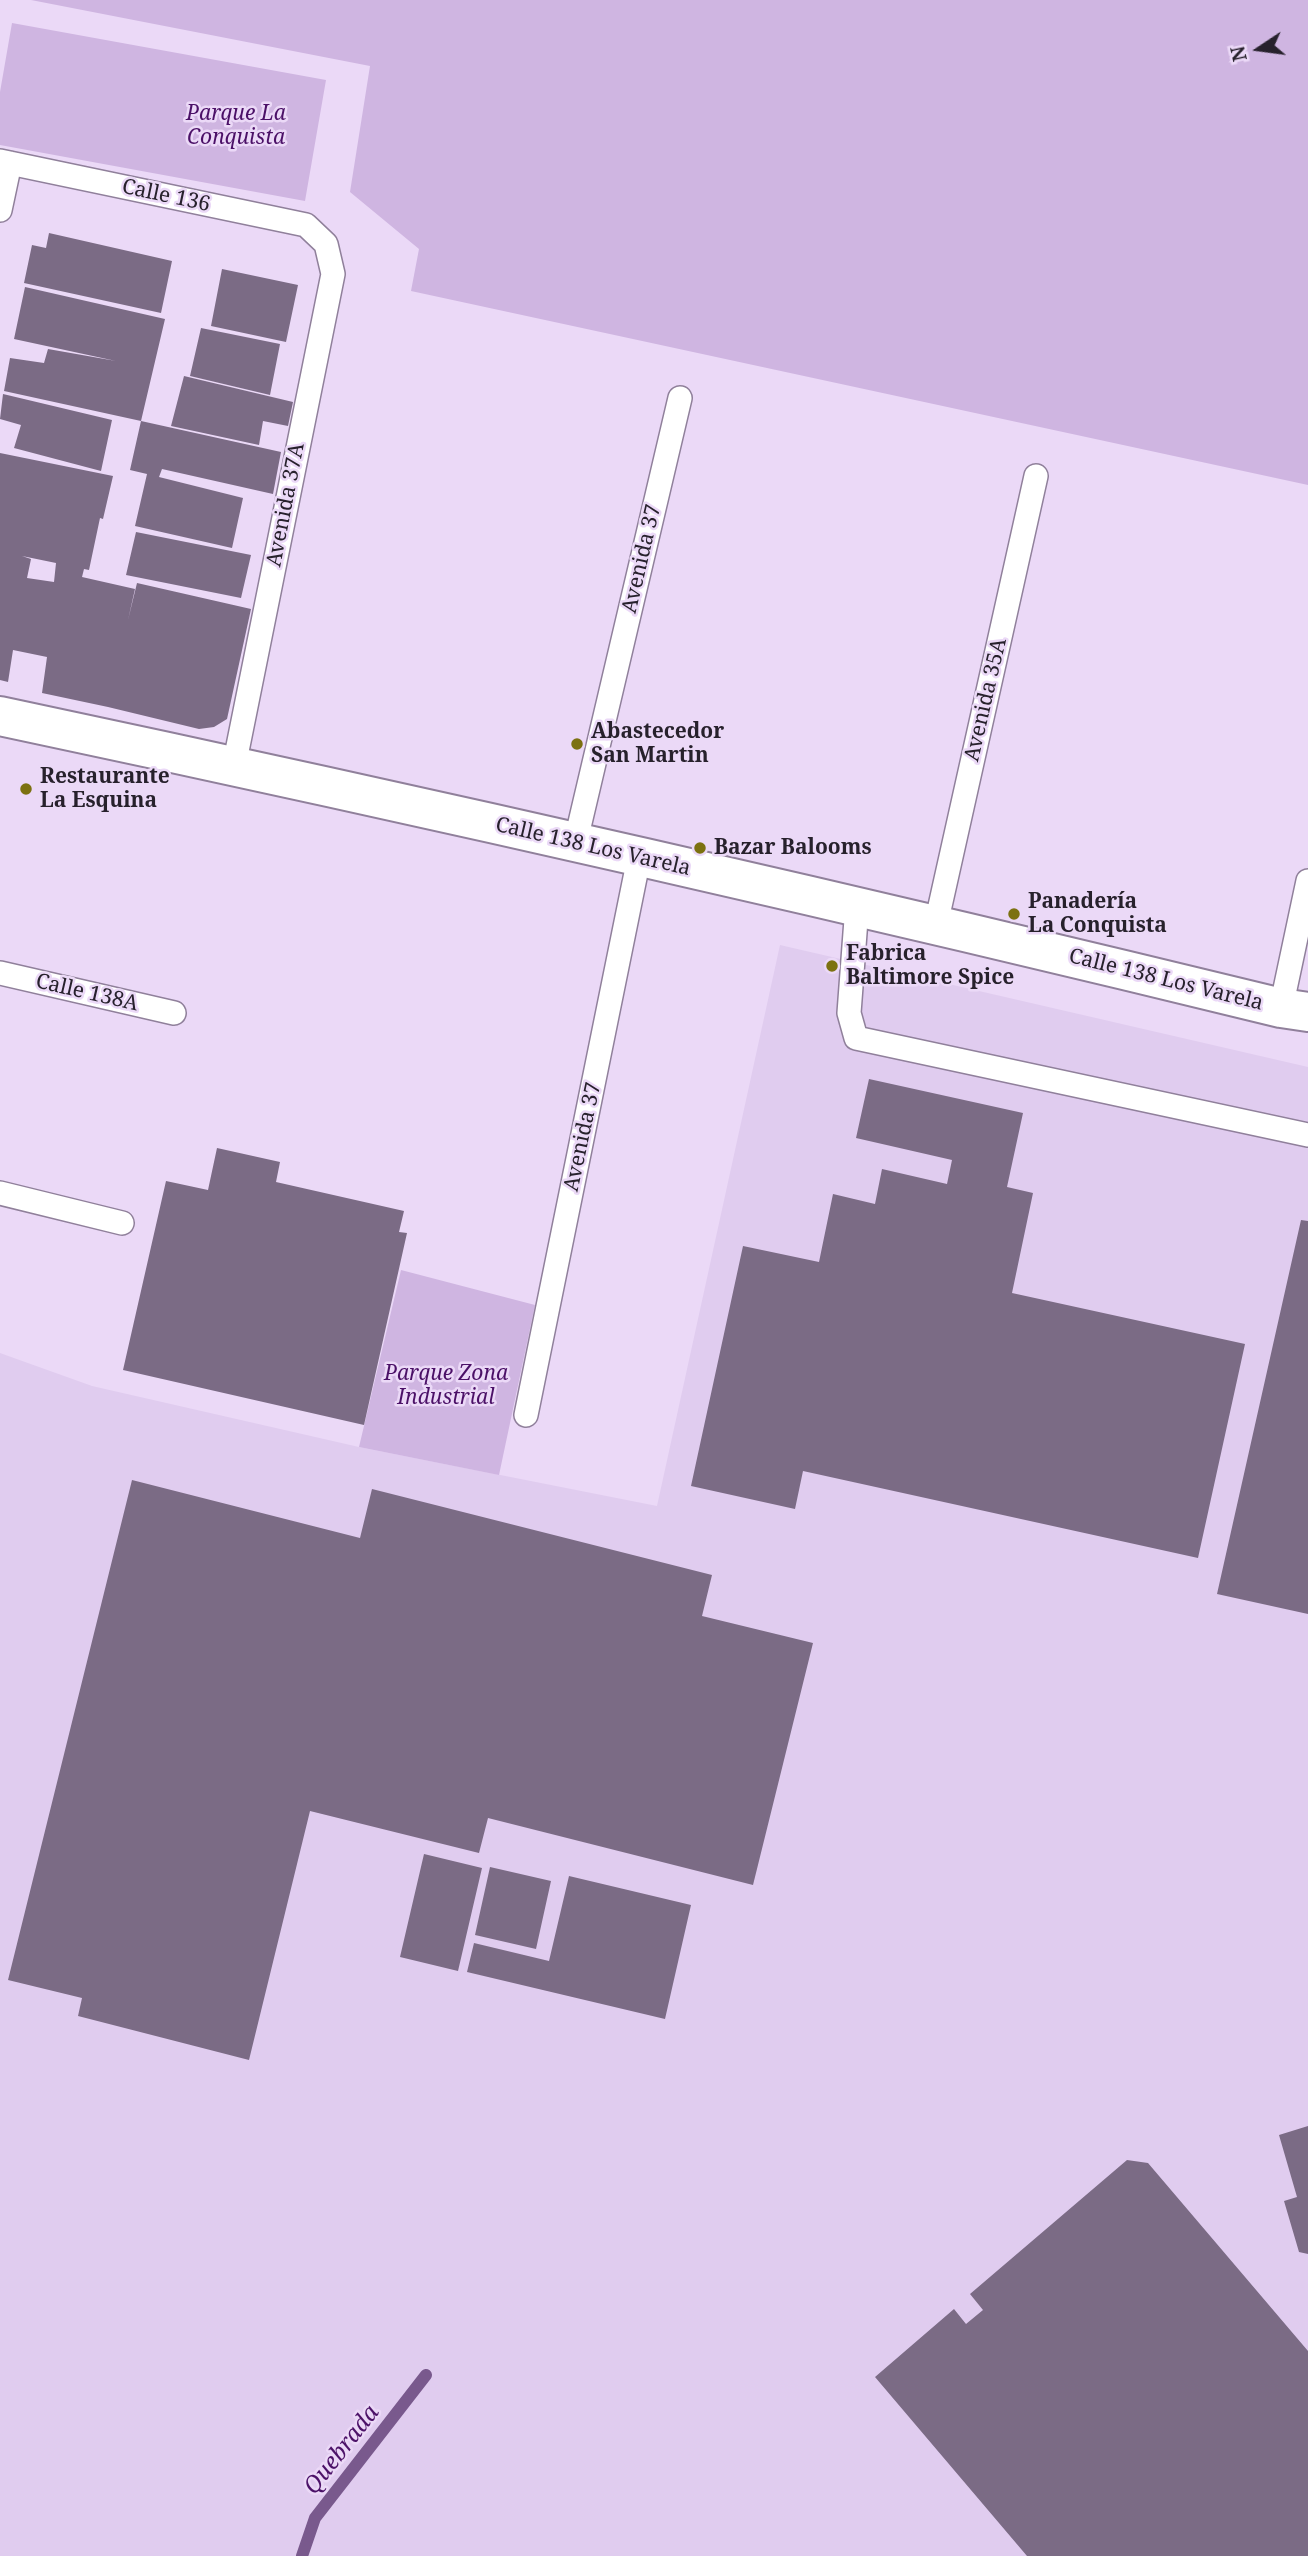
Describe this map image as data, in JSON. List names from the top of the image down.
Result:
{
  "streets": {
    "street": ["Calle 138 Los Varela"],
    "lane": [
      "Calle 136",
      "Avenida 37A",
      "Avenida 37",
      "Avenida 35A",
      "Calle 138A"
    ]
  },
  "crossings": [
    ["Calle 136", "Avenida 37A"],
    ["Avenida 37A", "Calle 138 Los Varela"],
    ["Avenida 37", "Calle 138 Los Varela"],
    ["Avenida 35A", "Calle 138 Los Varela"]
  ],
  "water": ["Quebrada"],
  "parks": ["Parque La Conquista", "Parque Zona Industrial"],
  "places": [
    "Abastecedor San Martin",
    "Restaurante La Esquina",
    "Bazar Balooms",
    "Panadería La Conquista",
    "Fabrica Baltimore Spice"
  ],
  "north": "left"
}
